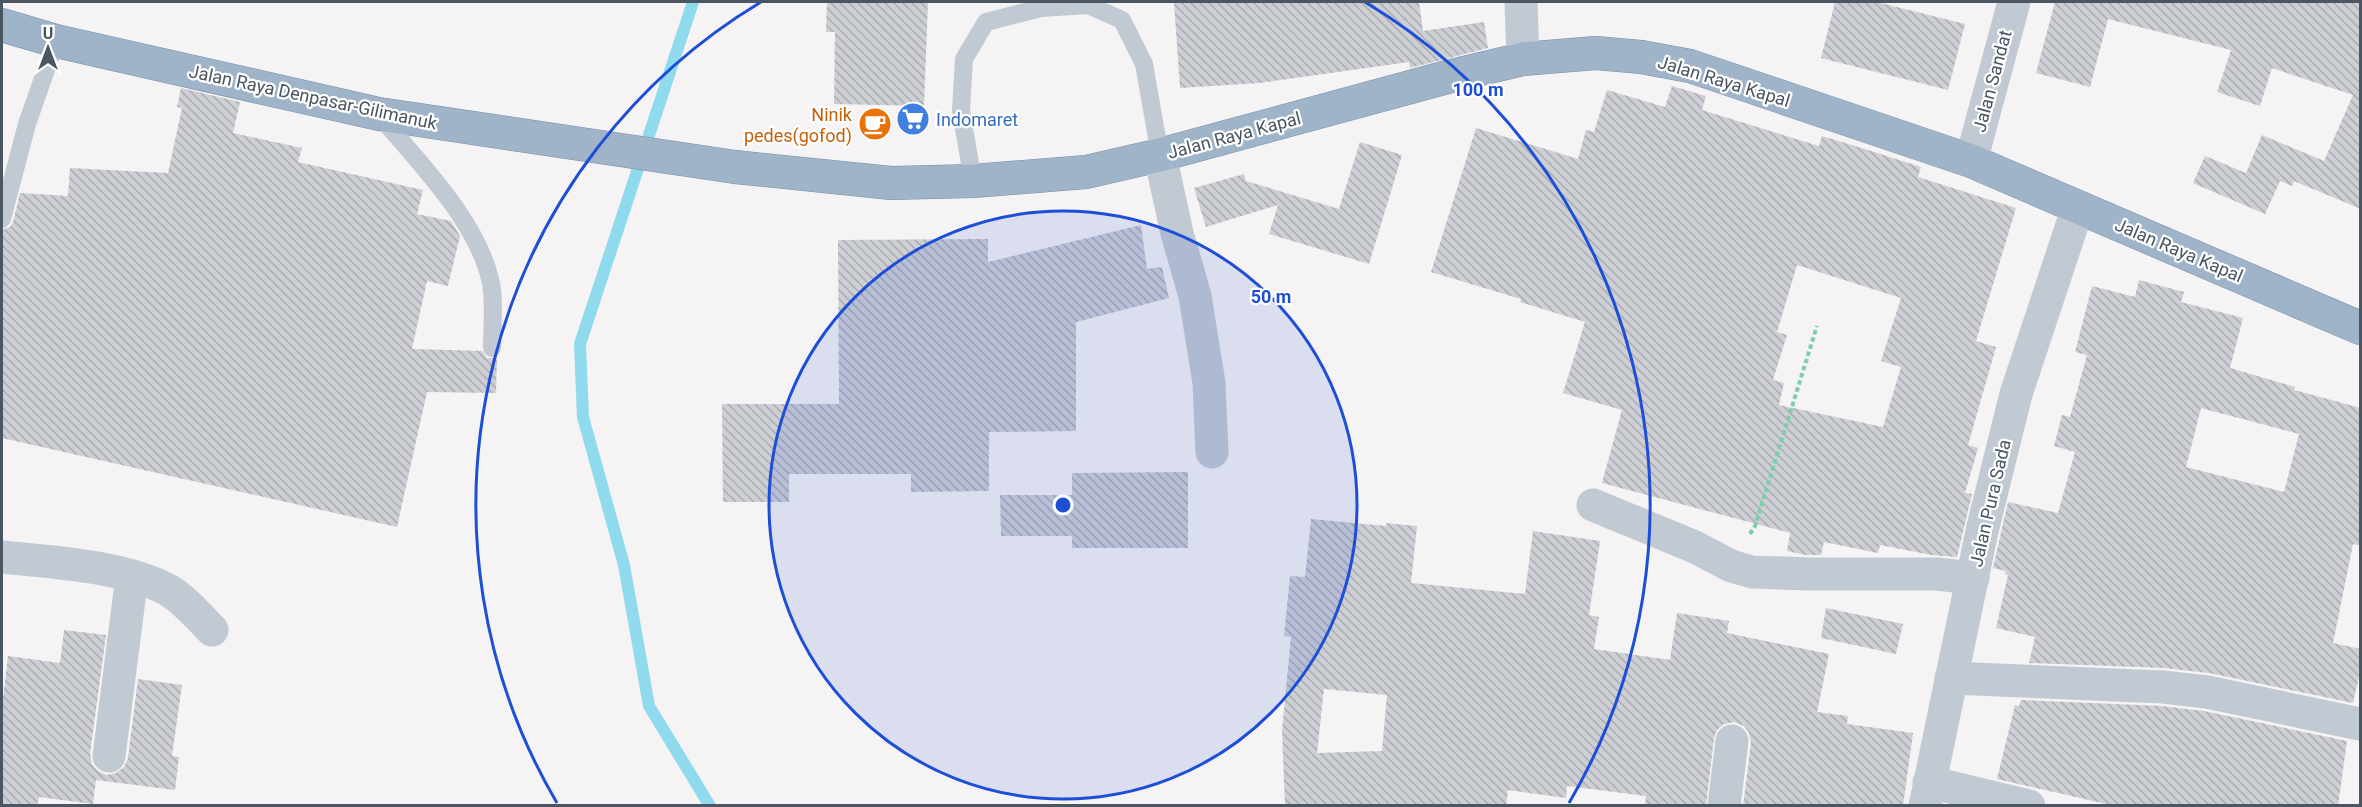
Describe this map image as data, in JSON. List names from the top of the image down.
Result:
{
  "streets": {
    "highway": ["Jalan Raya Kapal", "Jalan Raya Denpasar-Gilimanuk"],
    "street": ["Jalan Sandat", "Jalan Pura Sada"]
  },
  "crossings": [
    ["Jalan Raya Kapal", "Jalan Sandat"],
    ["Jalan Raya Kapal", "Jalan Raya Denpasar-Gilimanuk"],
    ["Jalan Raya Kapal", "Jalan Pura Sada"]
  ],
  "places": {
    "supermarket": ["Indomaret"],
    "cafe": ["Ninik pedes(gofod)"]
  },
  "north": "top",
  "rings": ["100 m", "50 m"]
}
